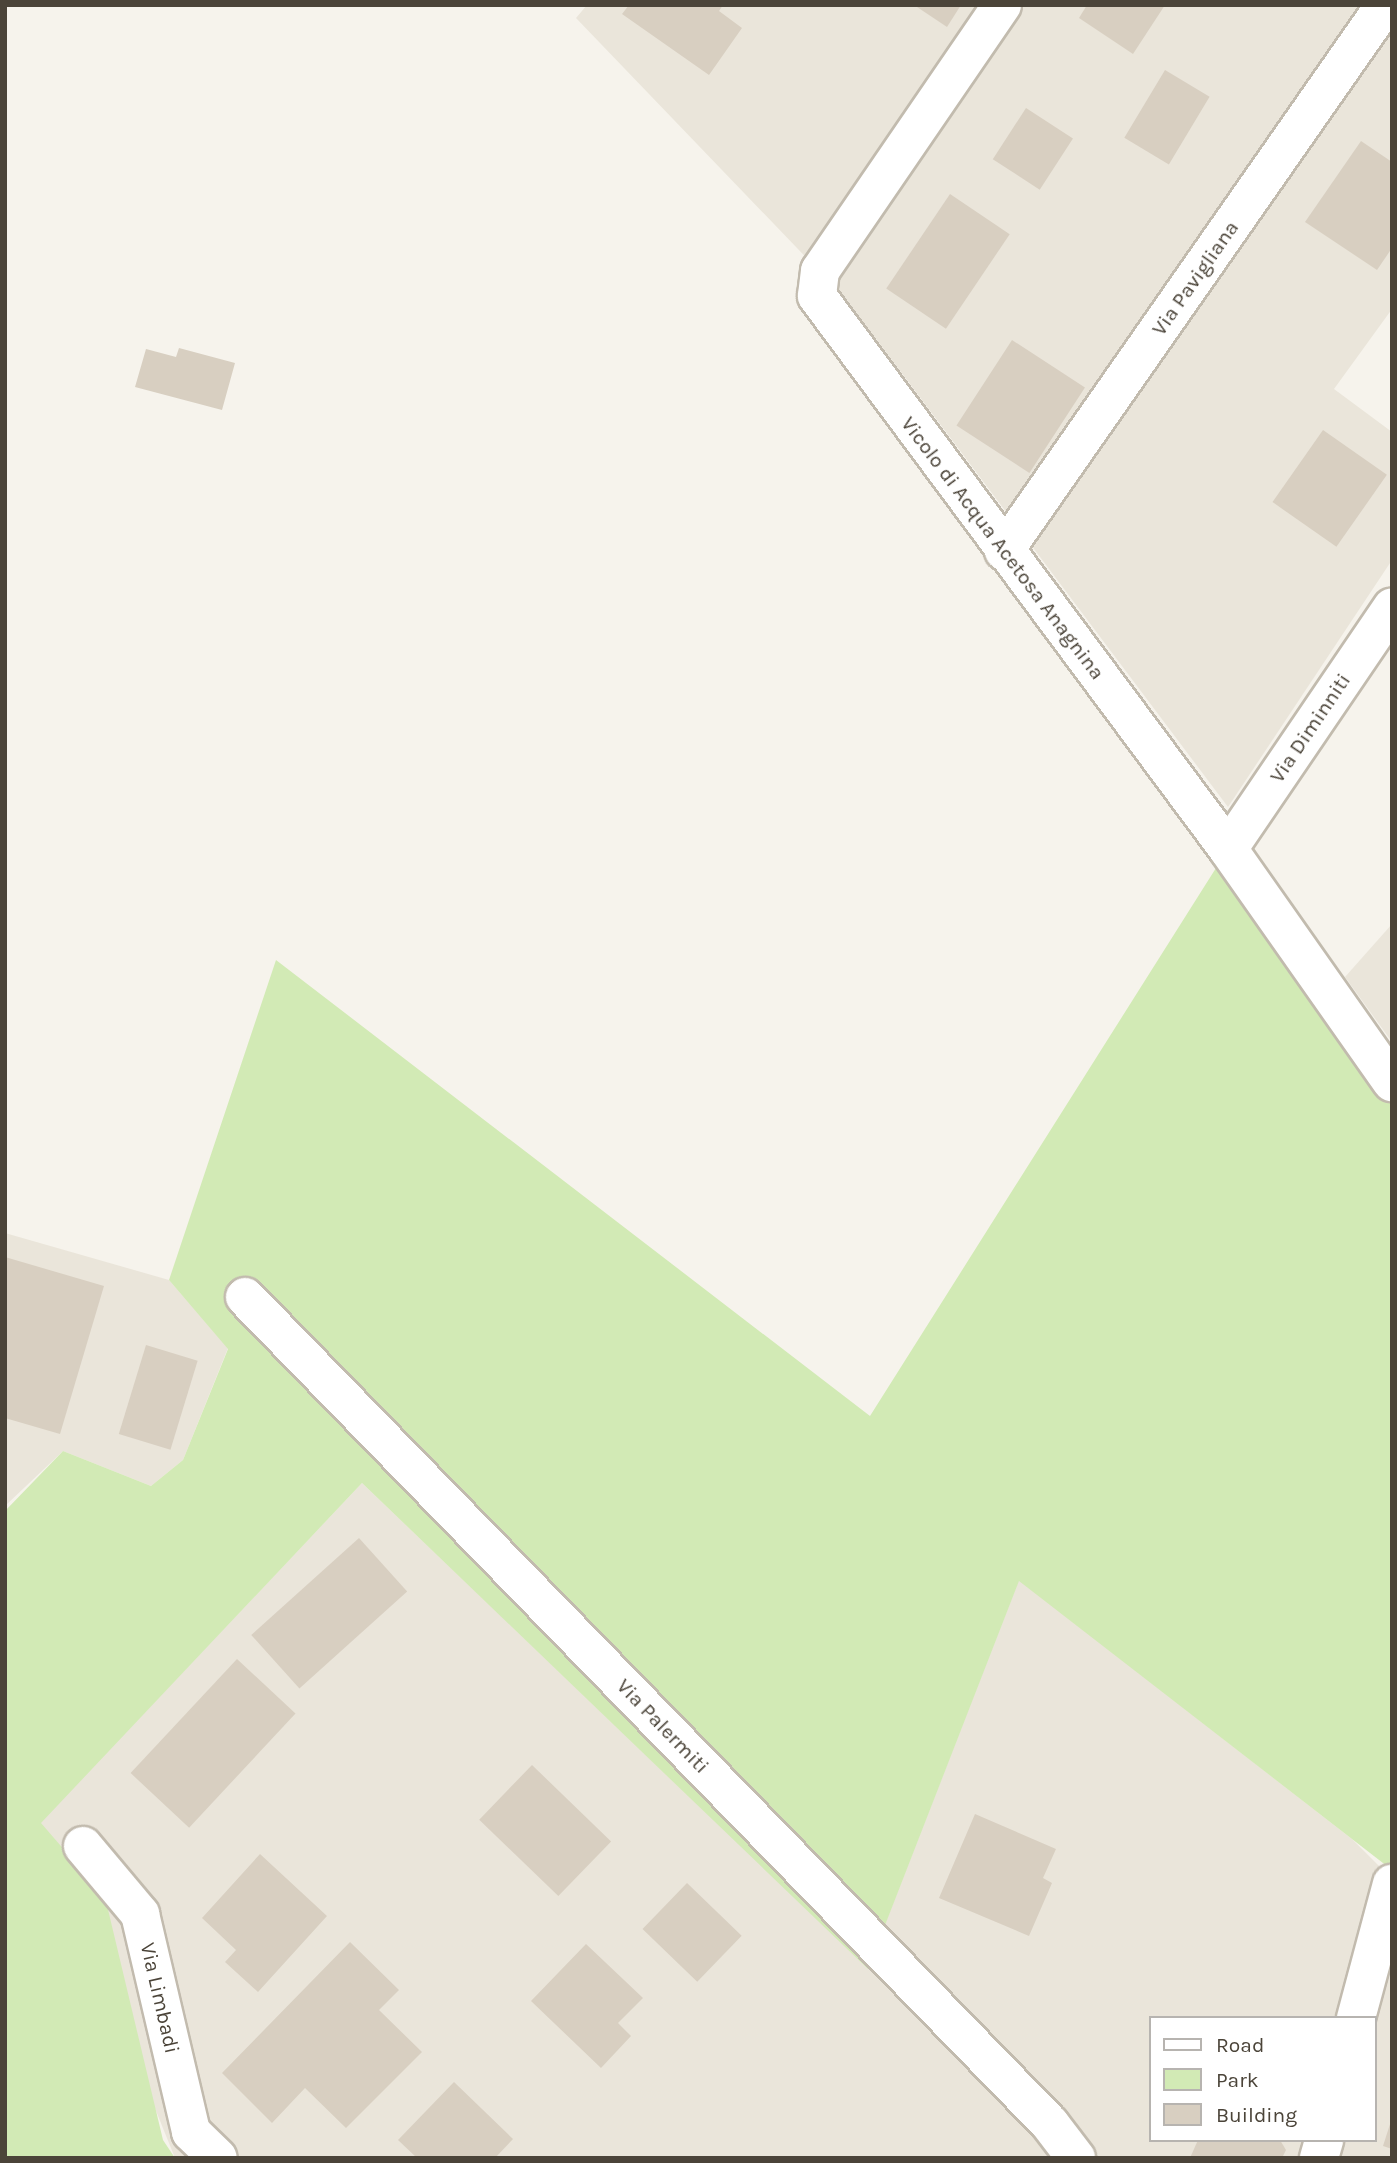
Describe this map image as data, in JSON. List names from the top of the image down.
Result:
{
  "streets": {
    "street": [
      "Via Pavigliana",
      "Vicolo di Acqua Acetosa Anagnina",
      "Via Diminniti",
      "Via Palermiti",
      "Via Limbadi"
    ]
  },
  "crossings": [
    ["Via Pavigliana", "Vicolo di Acqua Acetosa Anagnina"],
    ["Vicolo di Acqua Acetosa Anagnina", "Via Diminniti"]
  ],
  "legend": ["Road", "Park", "Building"]
}
